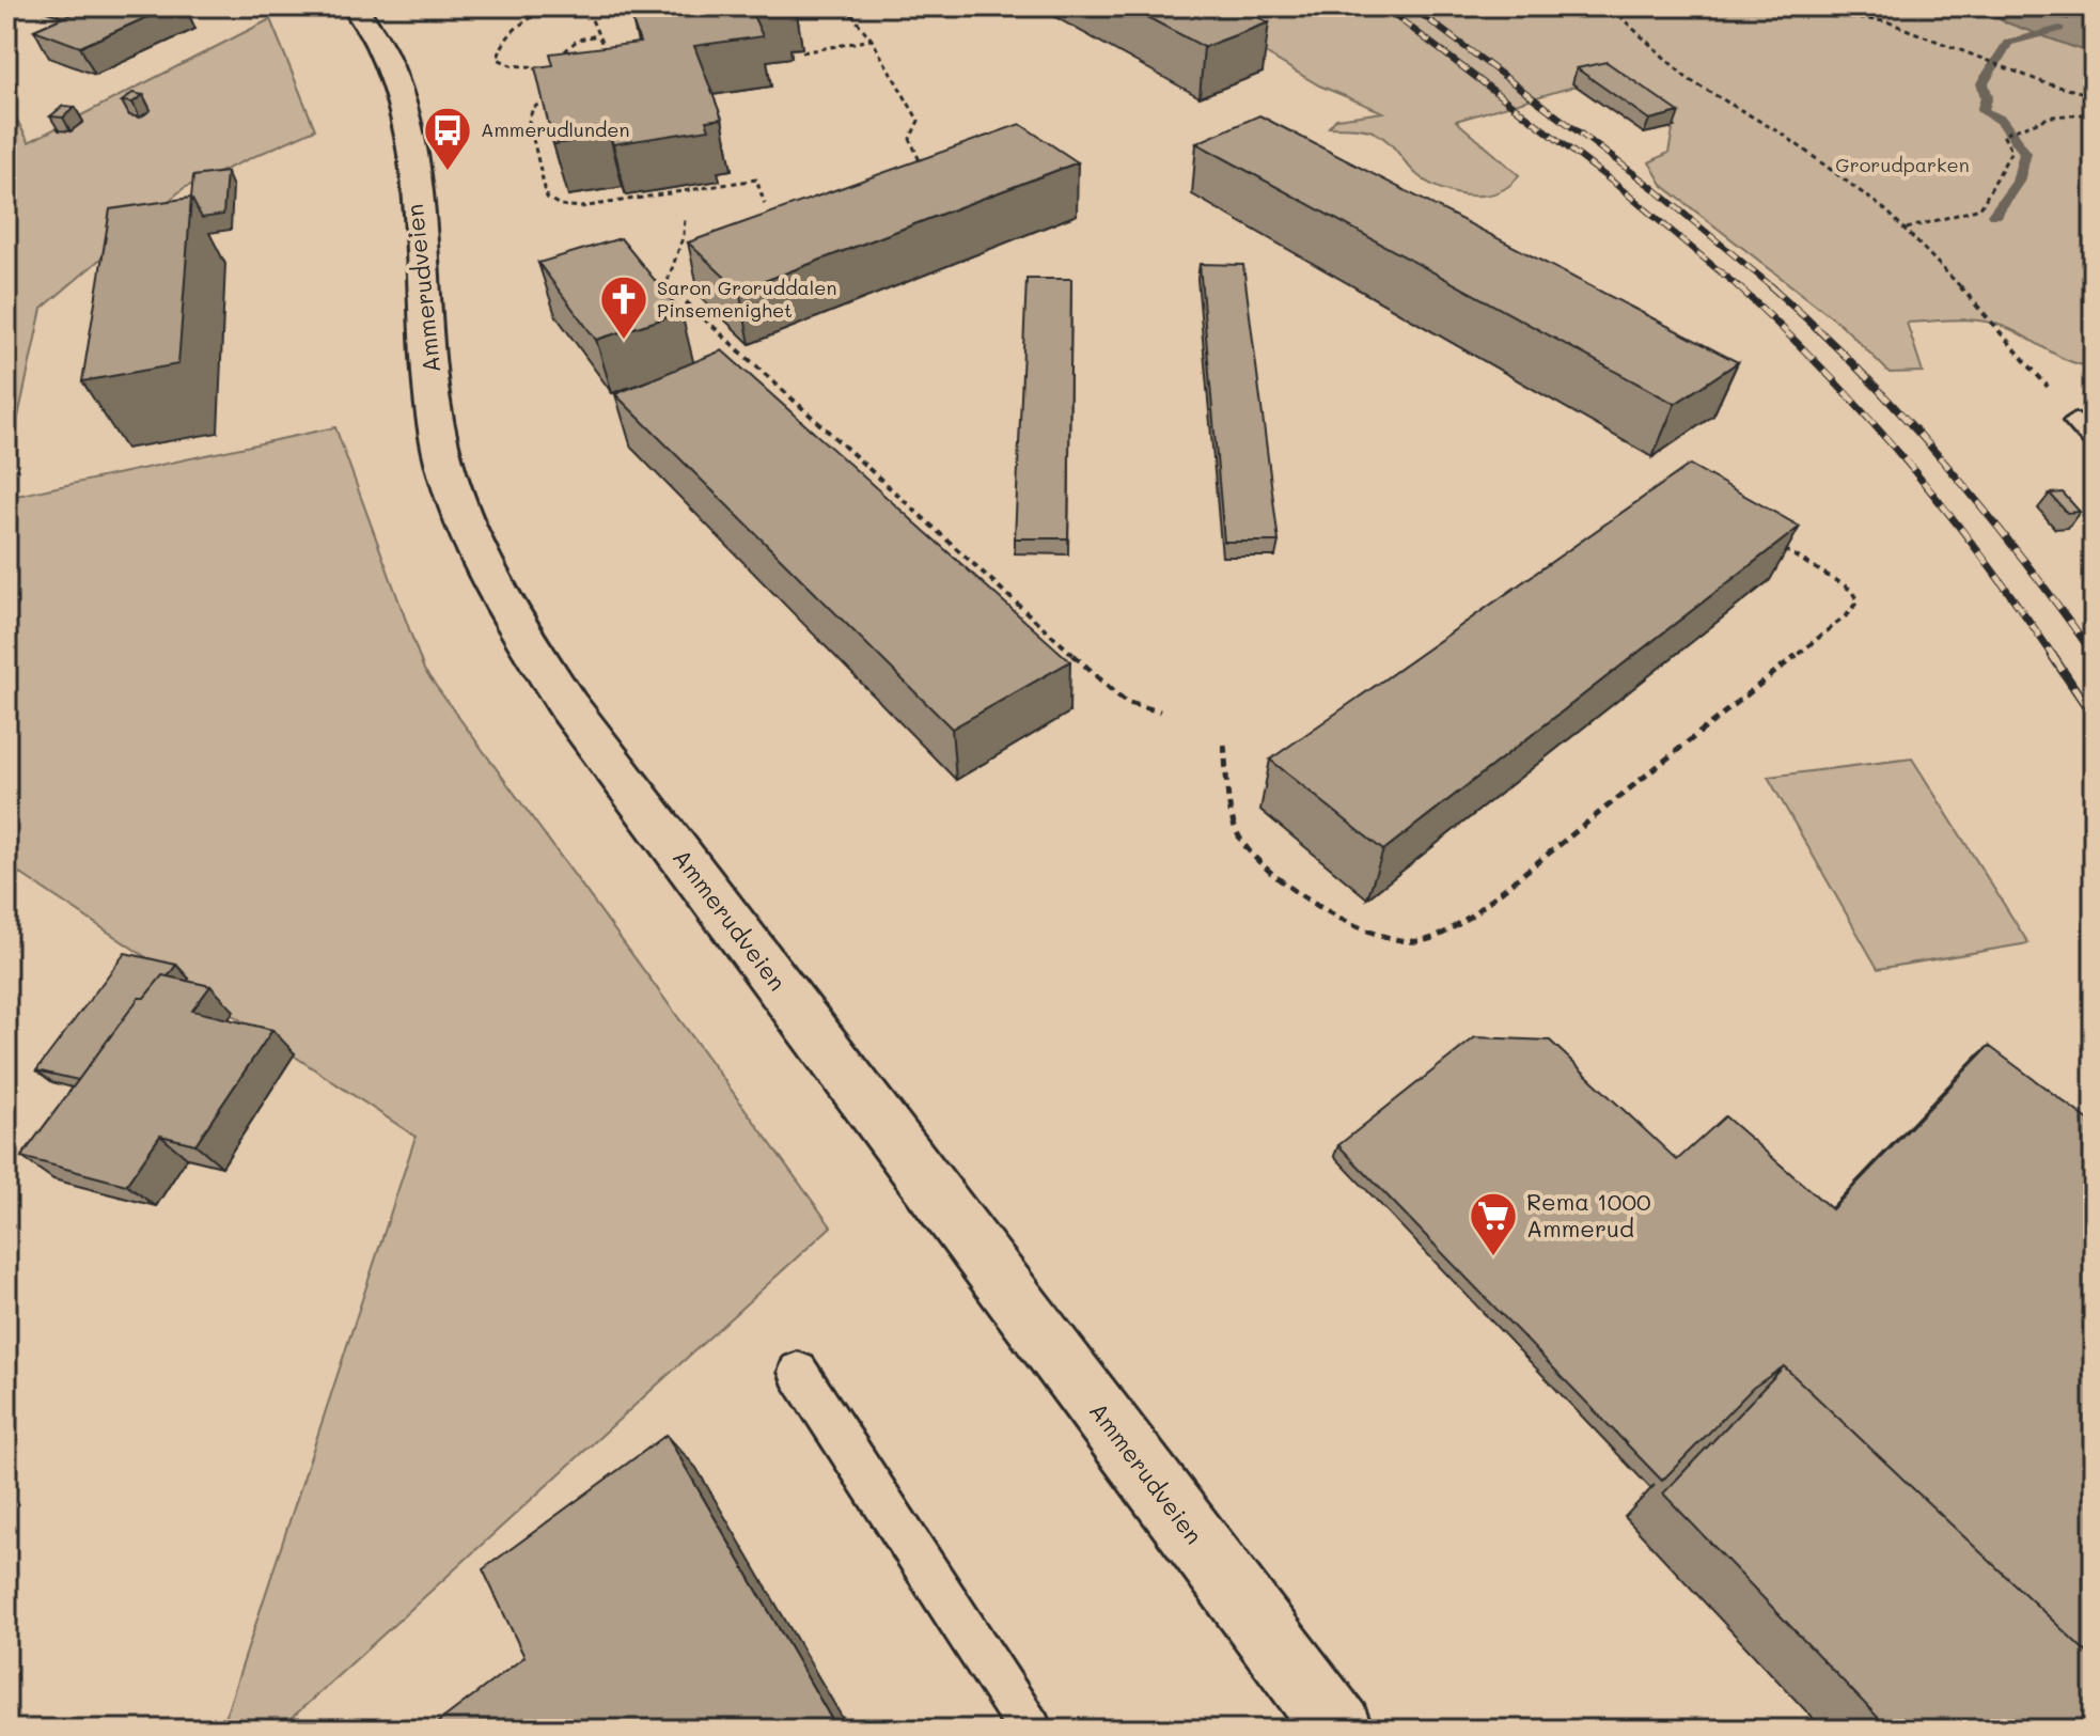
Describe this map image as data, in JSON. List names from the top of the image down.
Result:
{
  "streets": {
    "street": ["Ammerudveien"]
  },
  "parks": ["Grorudparken"],
  "places": {
    "bus stop": ["Ammerudlunden"],
    "church": ["Saron Groruddalen Pinsemenighet"],
    "supermarket": ["Rema 1000 Ammerud"]
  }
}
